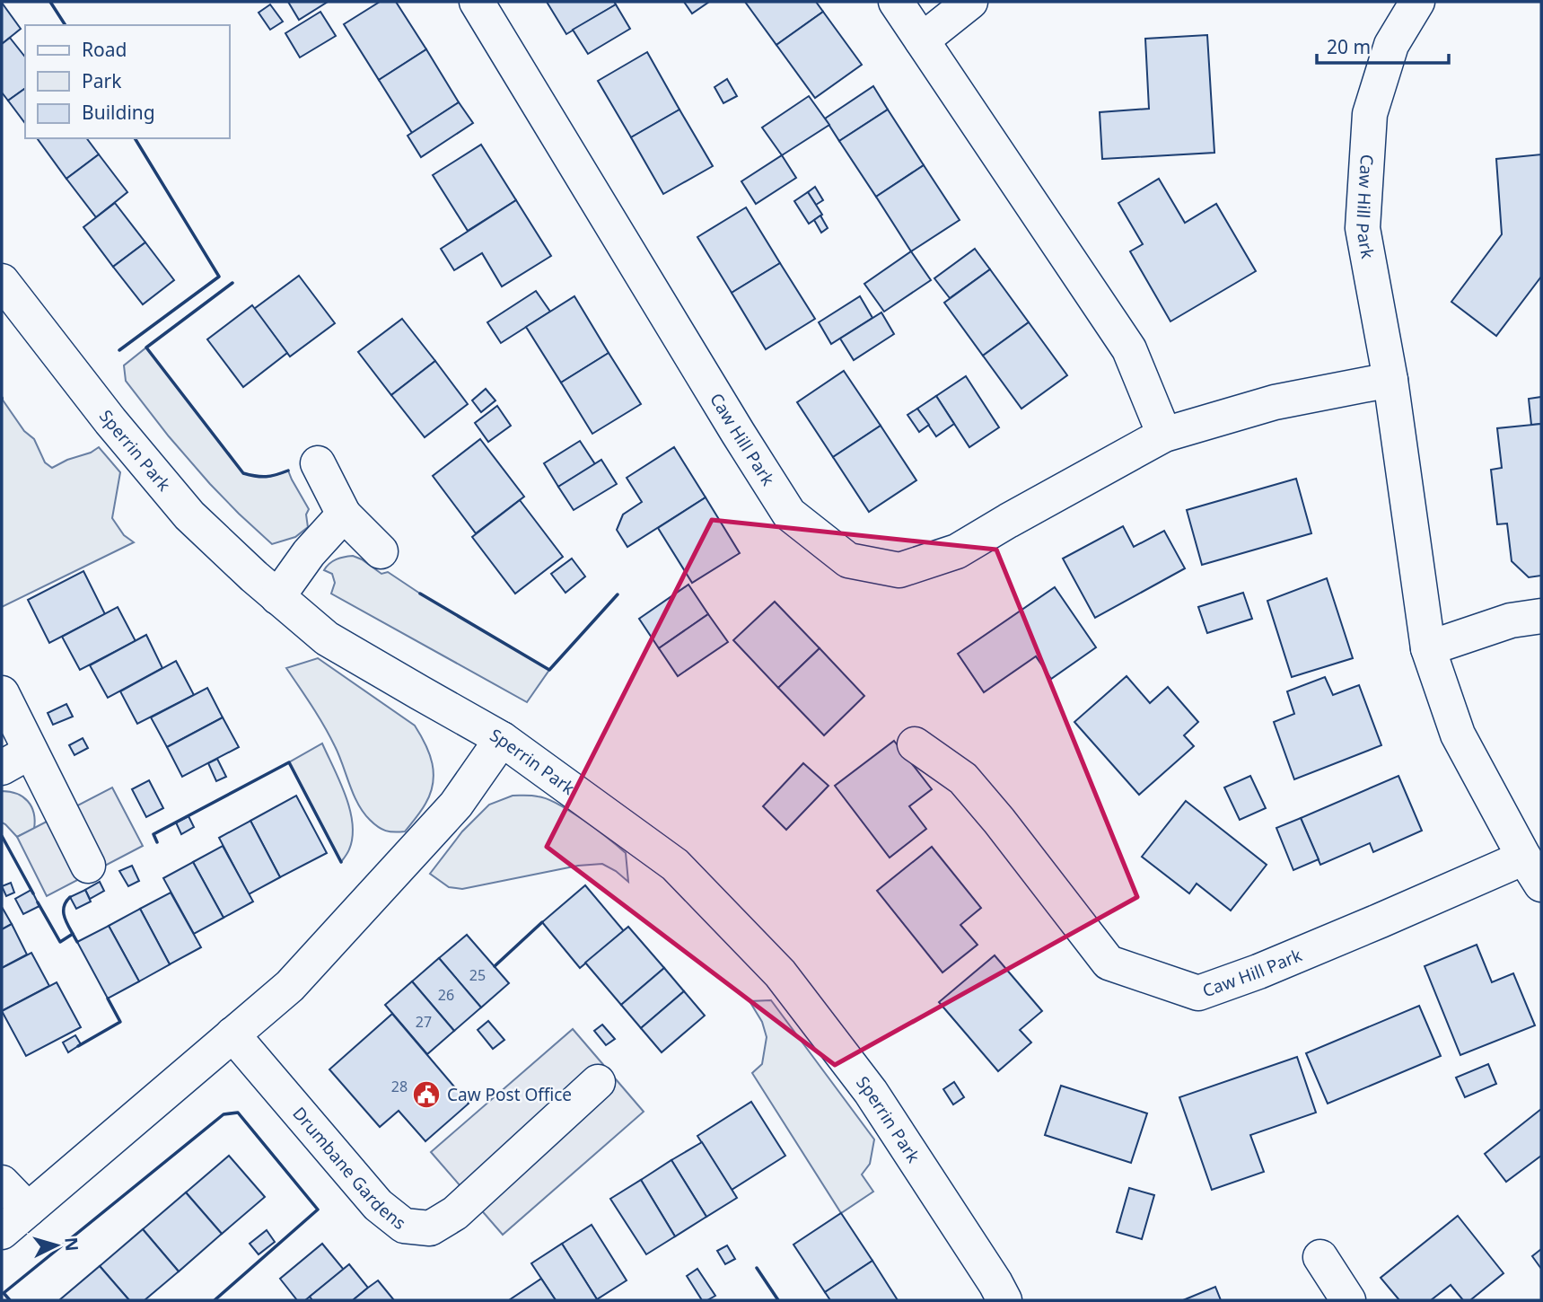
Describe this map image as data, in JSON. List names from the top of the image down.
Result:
{
  "streets": {
    "street": ["Caw Hill Park", "Sperrin Park", "Drumbane Gardens"]
  },
  "places": {
    "public building": ["Caw Post Office"]
  },
  "house_numbers": [
    "25",
    "26",
    "27",
    "28"
  ],
  "legend": ["Road", "Park", "Building"],
  "scale_bar": "20 m",
  "north": "right"
}
